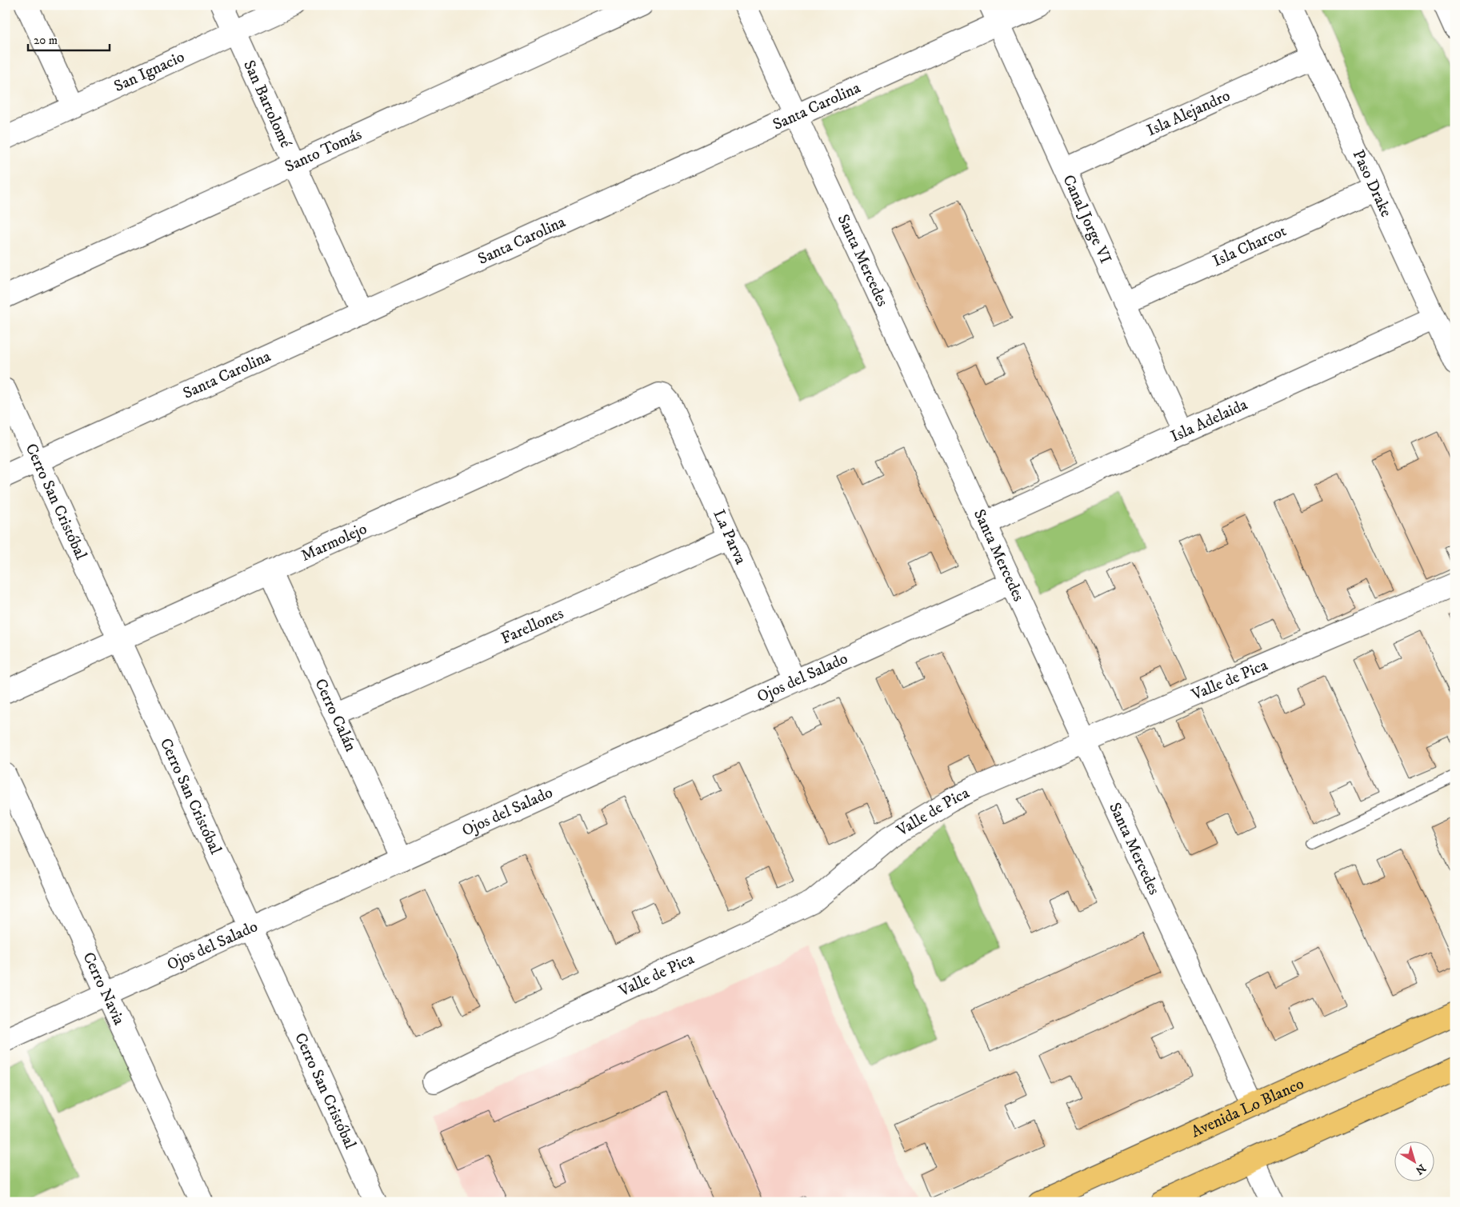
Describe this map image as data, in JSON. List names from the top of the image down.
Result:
{
  "streets": {
    "main road": ["Avenida Lo Blanco"],
    "street": [
      "San Ignacio",
      "San Bartolomé",
      "Santa Carolina",
      "Isla Alejandro",
      "Santo Tomás",
      "Paso Drake",
      "Canal Jorge VI",
      "Isla Charcot",
      "Santa Mercedes",
      "Isla Adelaida",
      "Cerro San Cristóbal",
      "La Parva",
      "Marmolejo",
      "Farellones",
      "Ojos del Salado",
      "Valle de Pica",
      "Cerro Calán",
      "Cerro Navia"
    ]
  },
  "crossings": [
    ["San Ignacio", "San Bartolomé"],
    ["San Bartolomé", "Santa Carolina"],
    ["San Bartolomé", "Santo Tomás"],
    ["Santa Carolina", "Canal Jorge VI"],
    ["Santa Carolina", "Santa Mercedes"],
    ["Santa Carolina", "Cerro San Cristóbal"],
    ["Isla Alejandro", "Paso Drake"],
    ["Isla Alejandro", "Canal Jorge VI"],
    ["Paso Drake", "Isla Charcot"],
    ["Paso Drake", "Isla Adelaida"],
    ["Canal Jorge VI", "Isla Charcot"],
    ["Canal Jorge VI", "Isla Adelaida"],
    ["Santa Mercedes", "Isla Adelaida"],
    ["Santa Mercedes", "Ojos del Salado"],
    ["Santa Mercedes", "Valle de Pica"],
    ["Santa Mercedes", "Avenida Lo Blanco"],
    ["Cerro San Cristóbal", "Marmolejo"],
    ["Cerro San Cristóbal", "Ojos del Salado"],
    ["La Parva", "Marmolejo"],
    ["La Parva", "Farellones"],
    ["La Parva", "Ojos del Salado"],
    ["Marmolejo", "Cerro Calán"],
    ["Farellones", "Cerro Calán"],
    ["Ojos del Salado", "Cerro Calán"],
    ["Ojos del Salado", "Cerro Navia"]
  ],
  "scale_bar": "20 m",
  "north": "bottom right"
}
